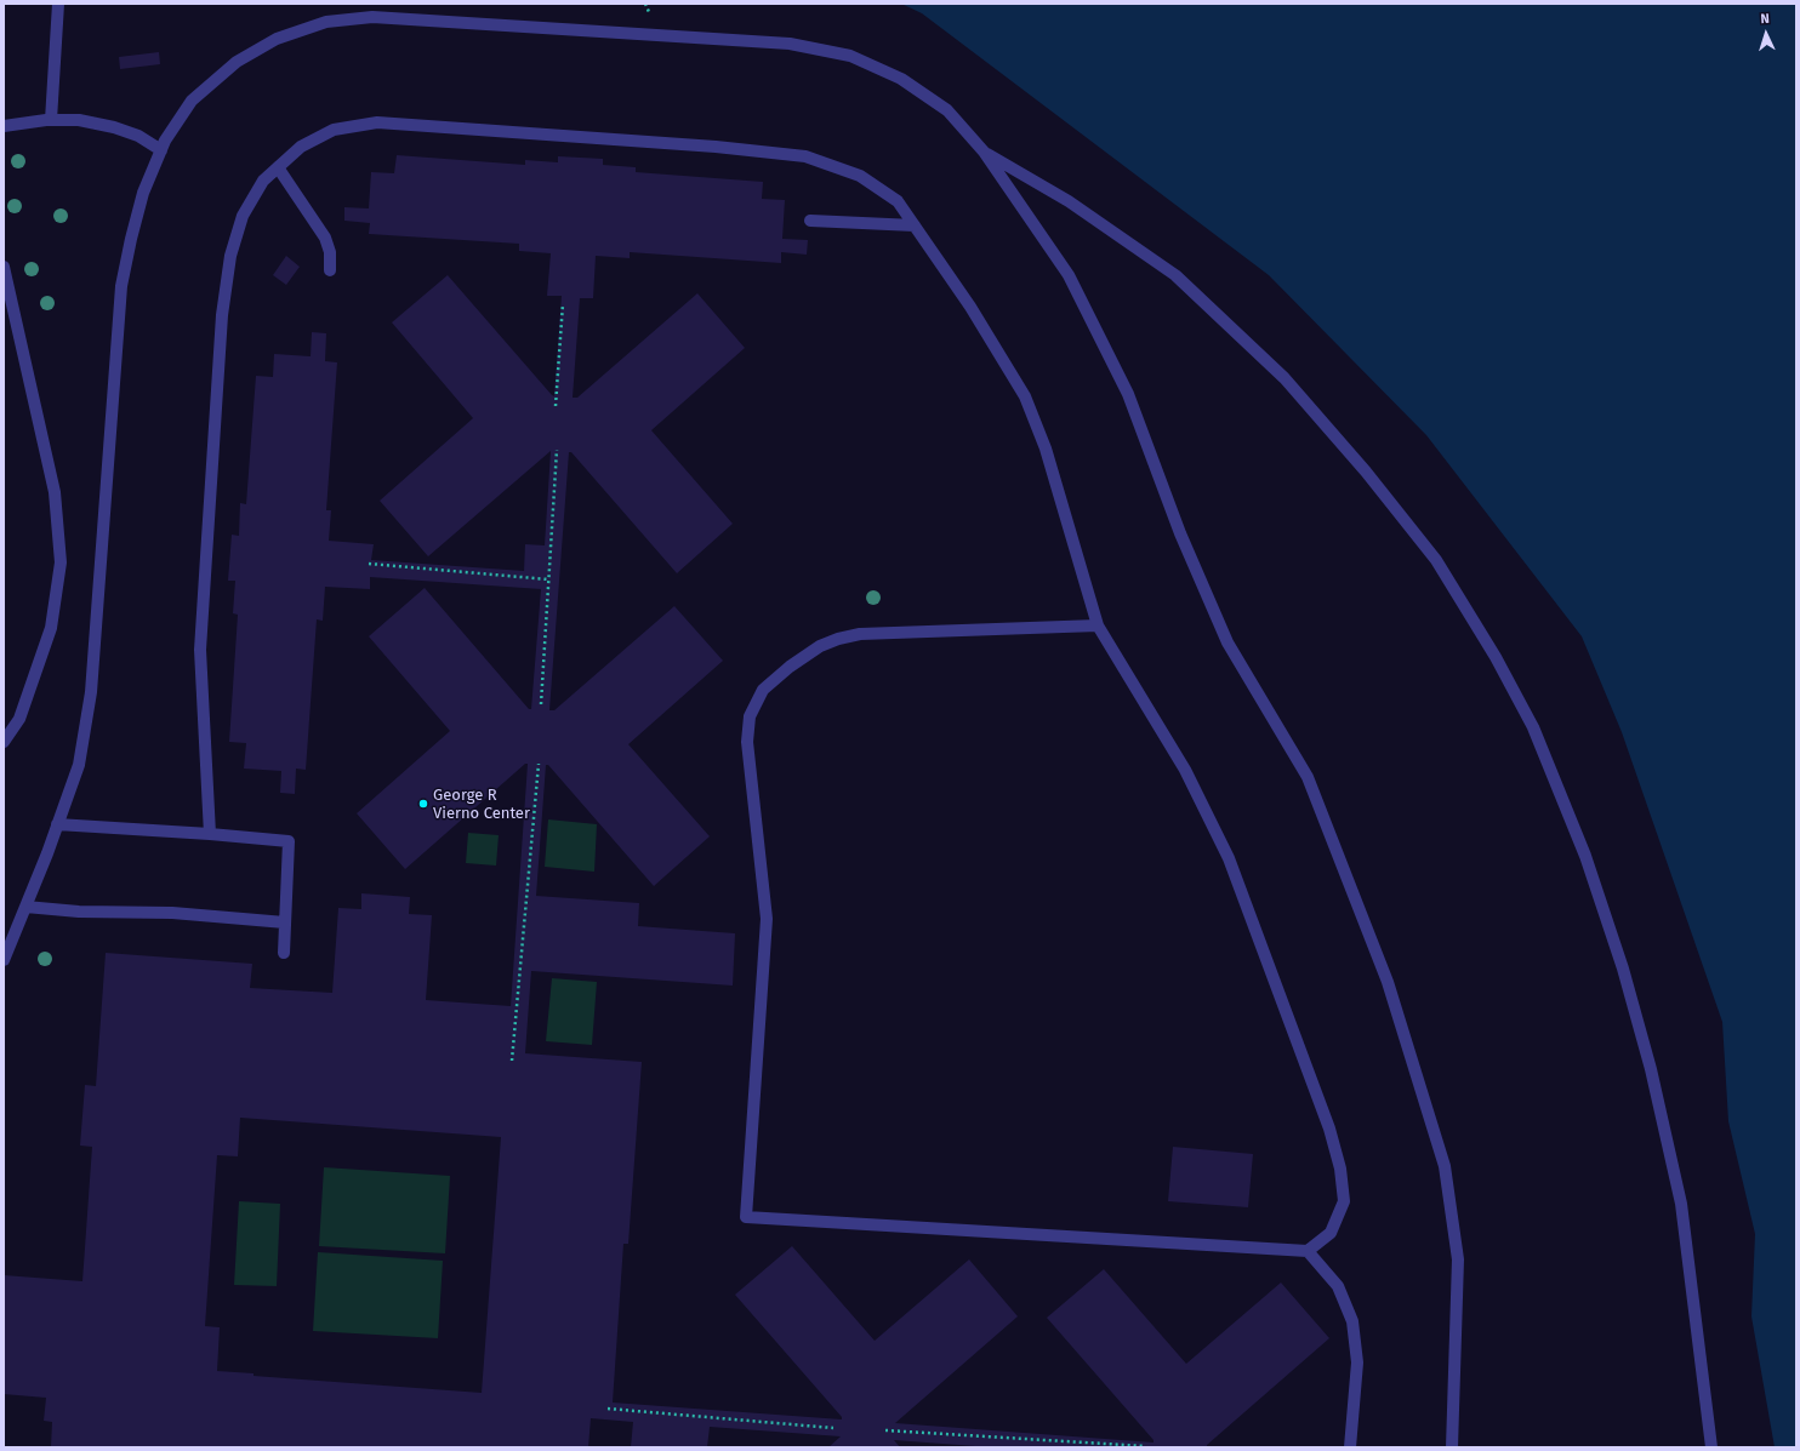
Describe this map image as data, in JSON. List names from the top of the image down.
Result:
{
  "places": ["George R Vierno Center"],
  "north": "top"
}
